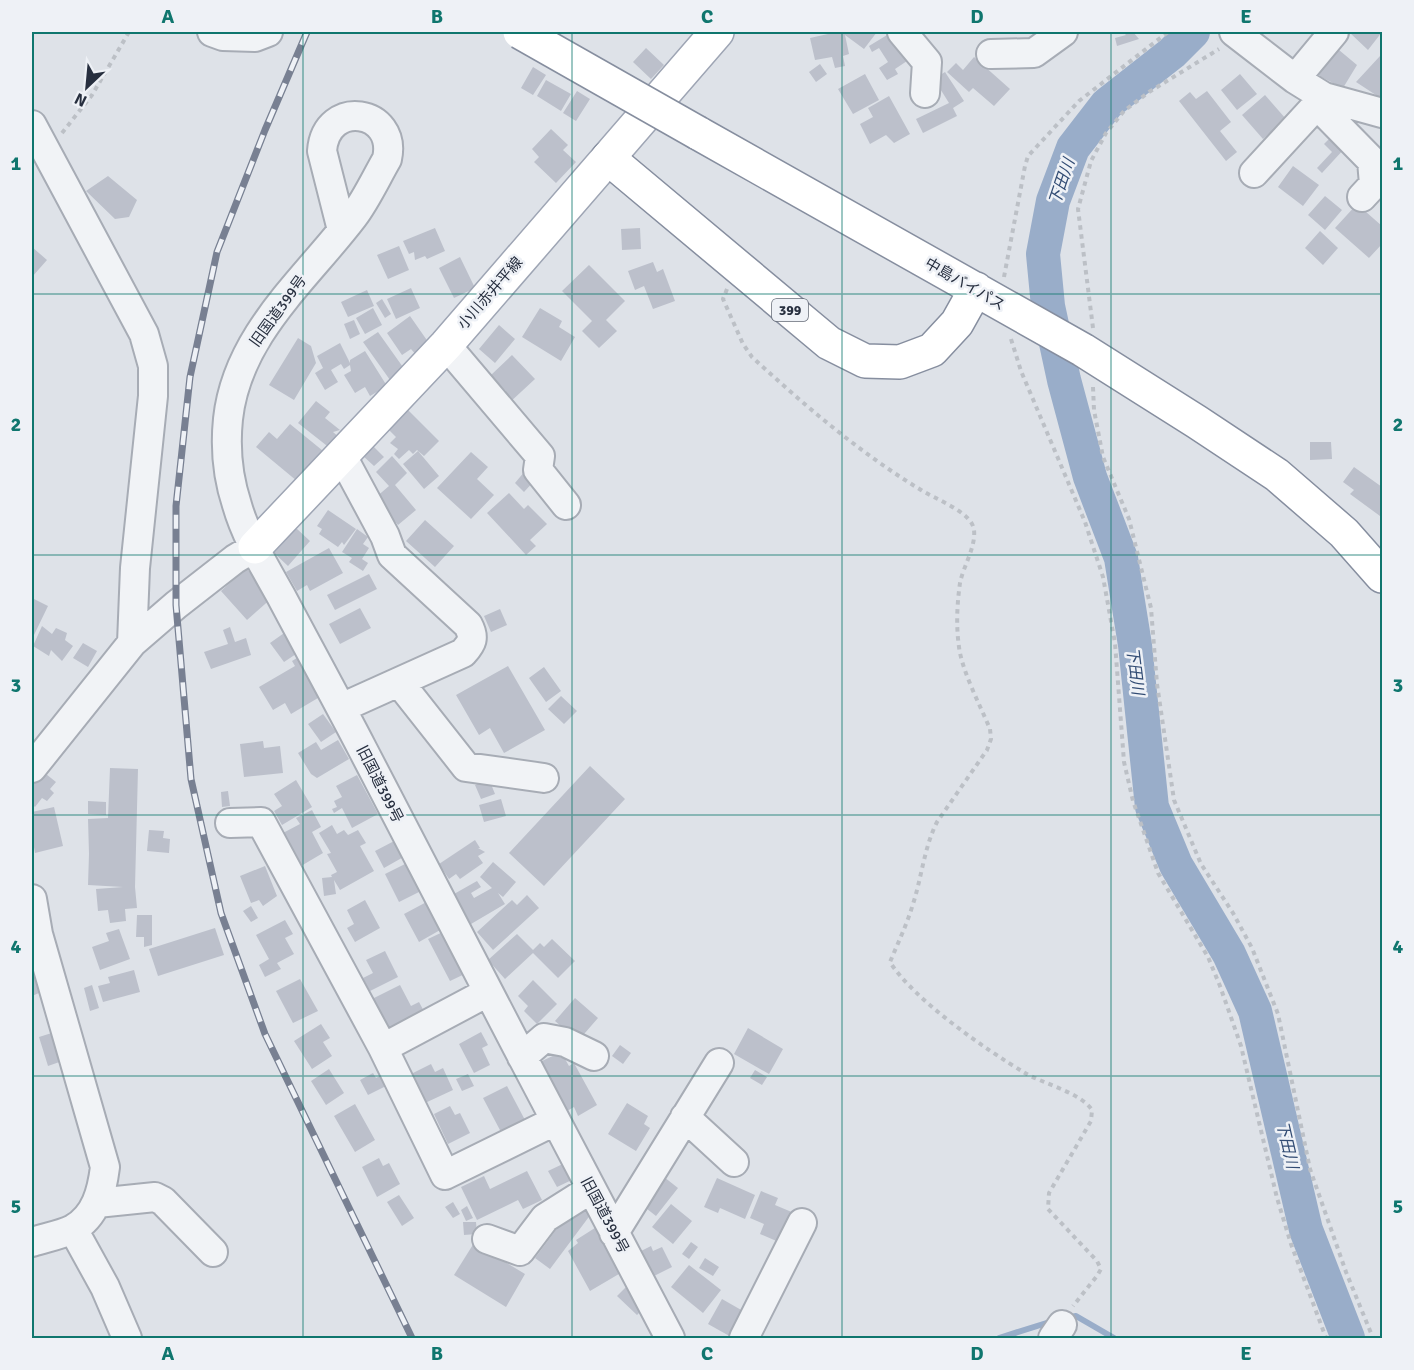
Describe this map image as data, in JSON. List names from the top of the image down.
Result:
{
  "streets": {
    "main road": ["中島バイパス", "小川赤井平線", "399"],
    "street": ["旧国道399号"]
  },
  "crossings": [
    ["中島バイパス", "399"],
    ["小川赤井平線", "399"],
    ["小川赤井平線", "旧国道399号"]
  ],
  "water": ["下田川"],
  "north": "bottom left",
  "grid": {
    "columns": [
      "A",
      "B",
      "C",
      "D",
      "E"
    ],
    "rows": [
      "1",
      "2",
      "3",
      "4",
      "5"
    ]
  }
}
